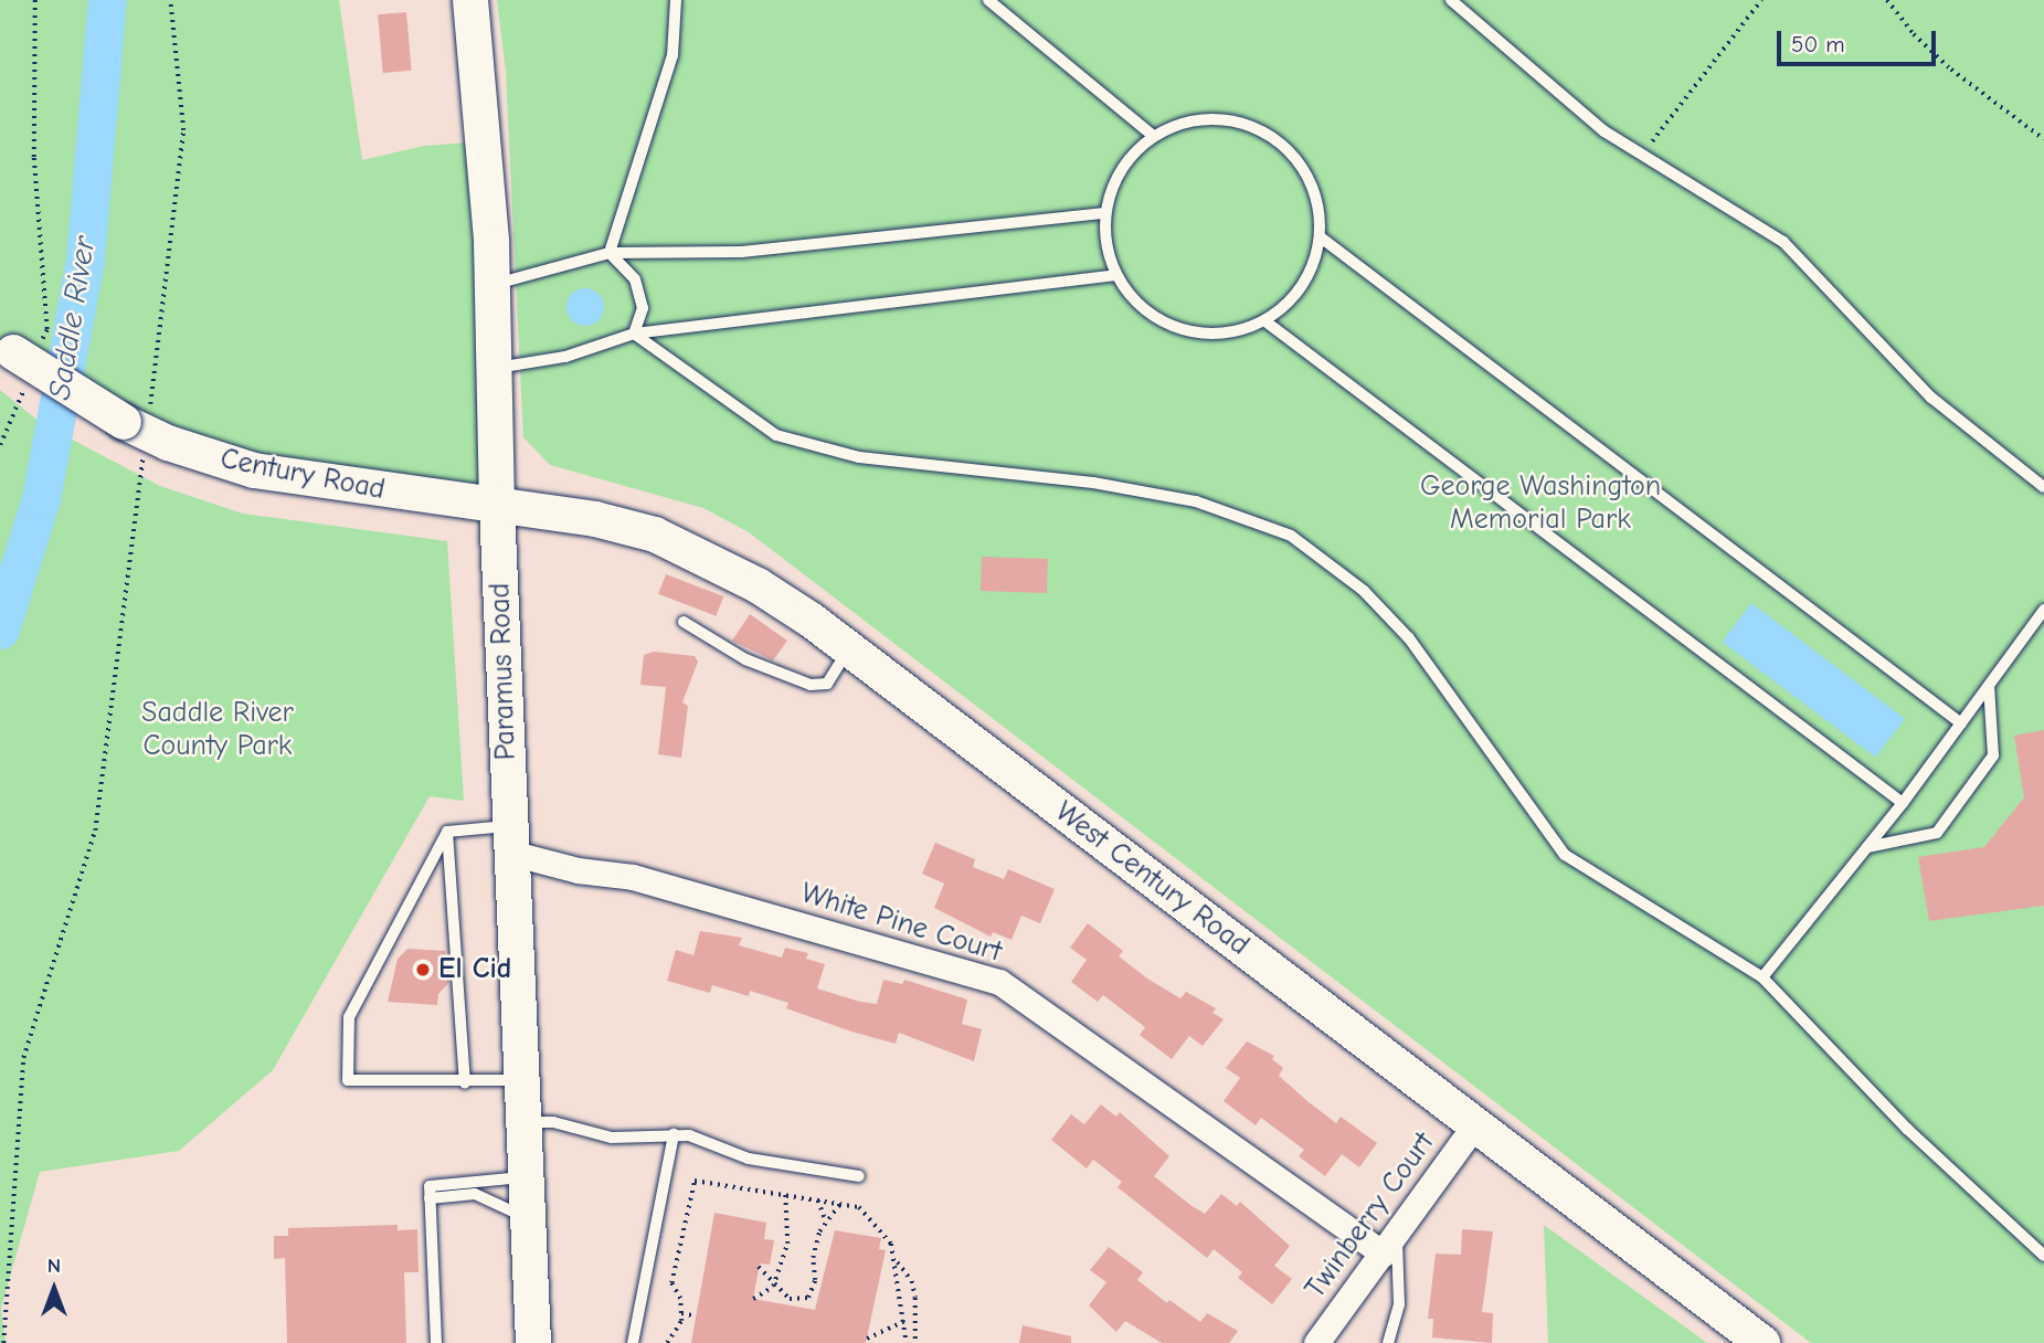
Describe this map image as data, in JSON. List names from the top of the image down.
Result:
{
  "streets": {
    "main road": ["Century Road", "Paramus Road", "West Century Road"],
    "street": ["White Pine Court", "Twinberry Court"]
  },
  "crossings": [
    ["Century Road", "Paramus Road"],
    ["Century Road", "West Century Road"],
    ["Paramus Road", "West Century Road"],
    ["Paramus Road", "White Pine Court"],
    ["West Century Road", "Twinberry Court"],
    ["White Pine Court", "Twinberry Court"]
  ],
  "water": ["Saddle River"],
  "parks": ["George Washington Memorial Park", "Saddle River County Park"],
  "places": ["El Cid"],
  "scale_bar": "50 m",
  "north": "top"
}
